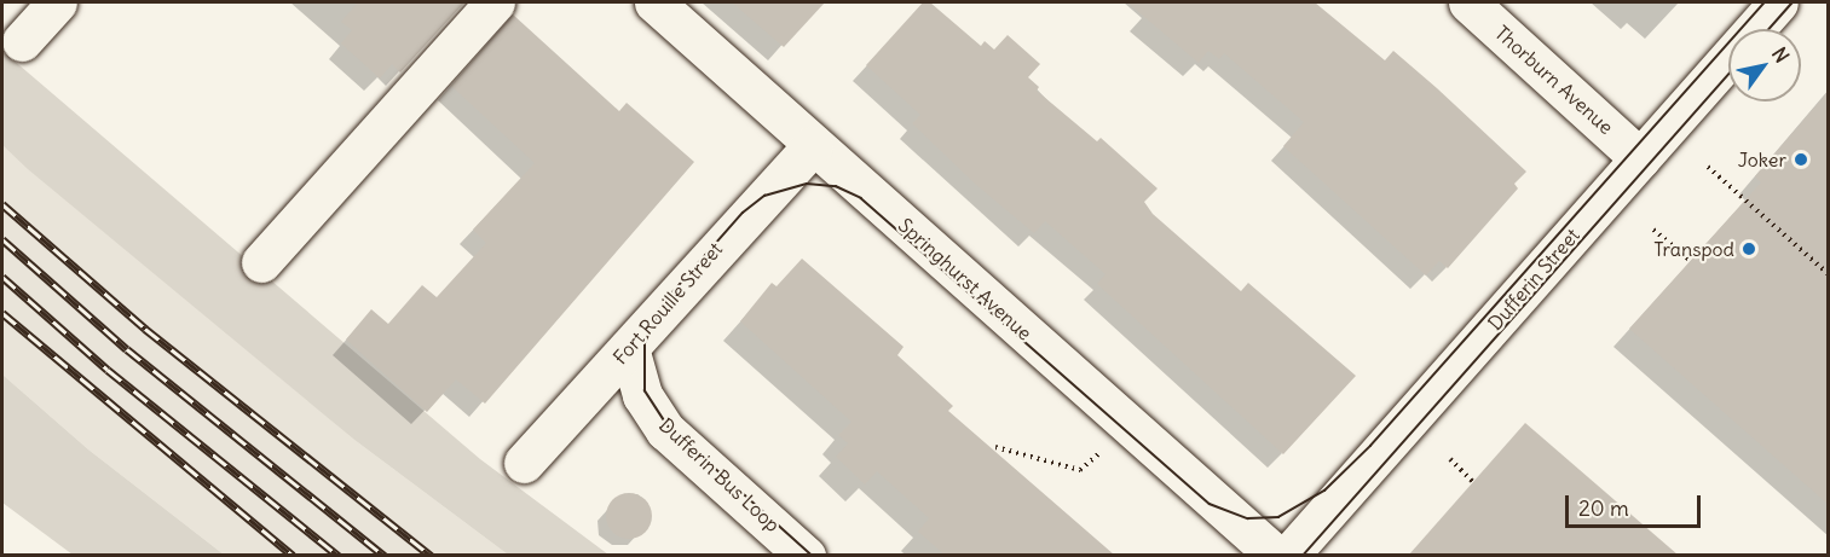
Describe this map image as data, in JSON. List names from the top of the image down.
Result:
{
  "streets": {
    "street": [
      "Thorburn Avenue",
      "Springhurst Avenue",
      "Dufferin Street",
      "Fort Rouille Street",
      "Dufferin Bus Loop"
    ]
  },
  "crossings": [
    ["Thorburn Avenue", "Dufferin Street"],
    ["Springhurst Avenue", "Fort Rouille Street"],
    ["Fort Rouille Street", "Dufferin Bus Loop"]
  ],
  "places": ["Joker", "Transpod"],
  "scale_bar": "20 m",
  "north": "top right"
}
